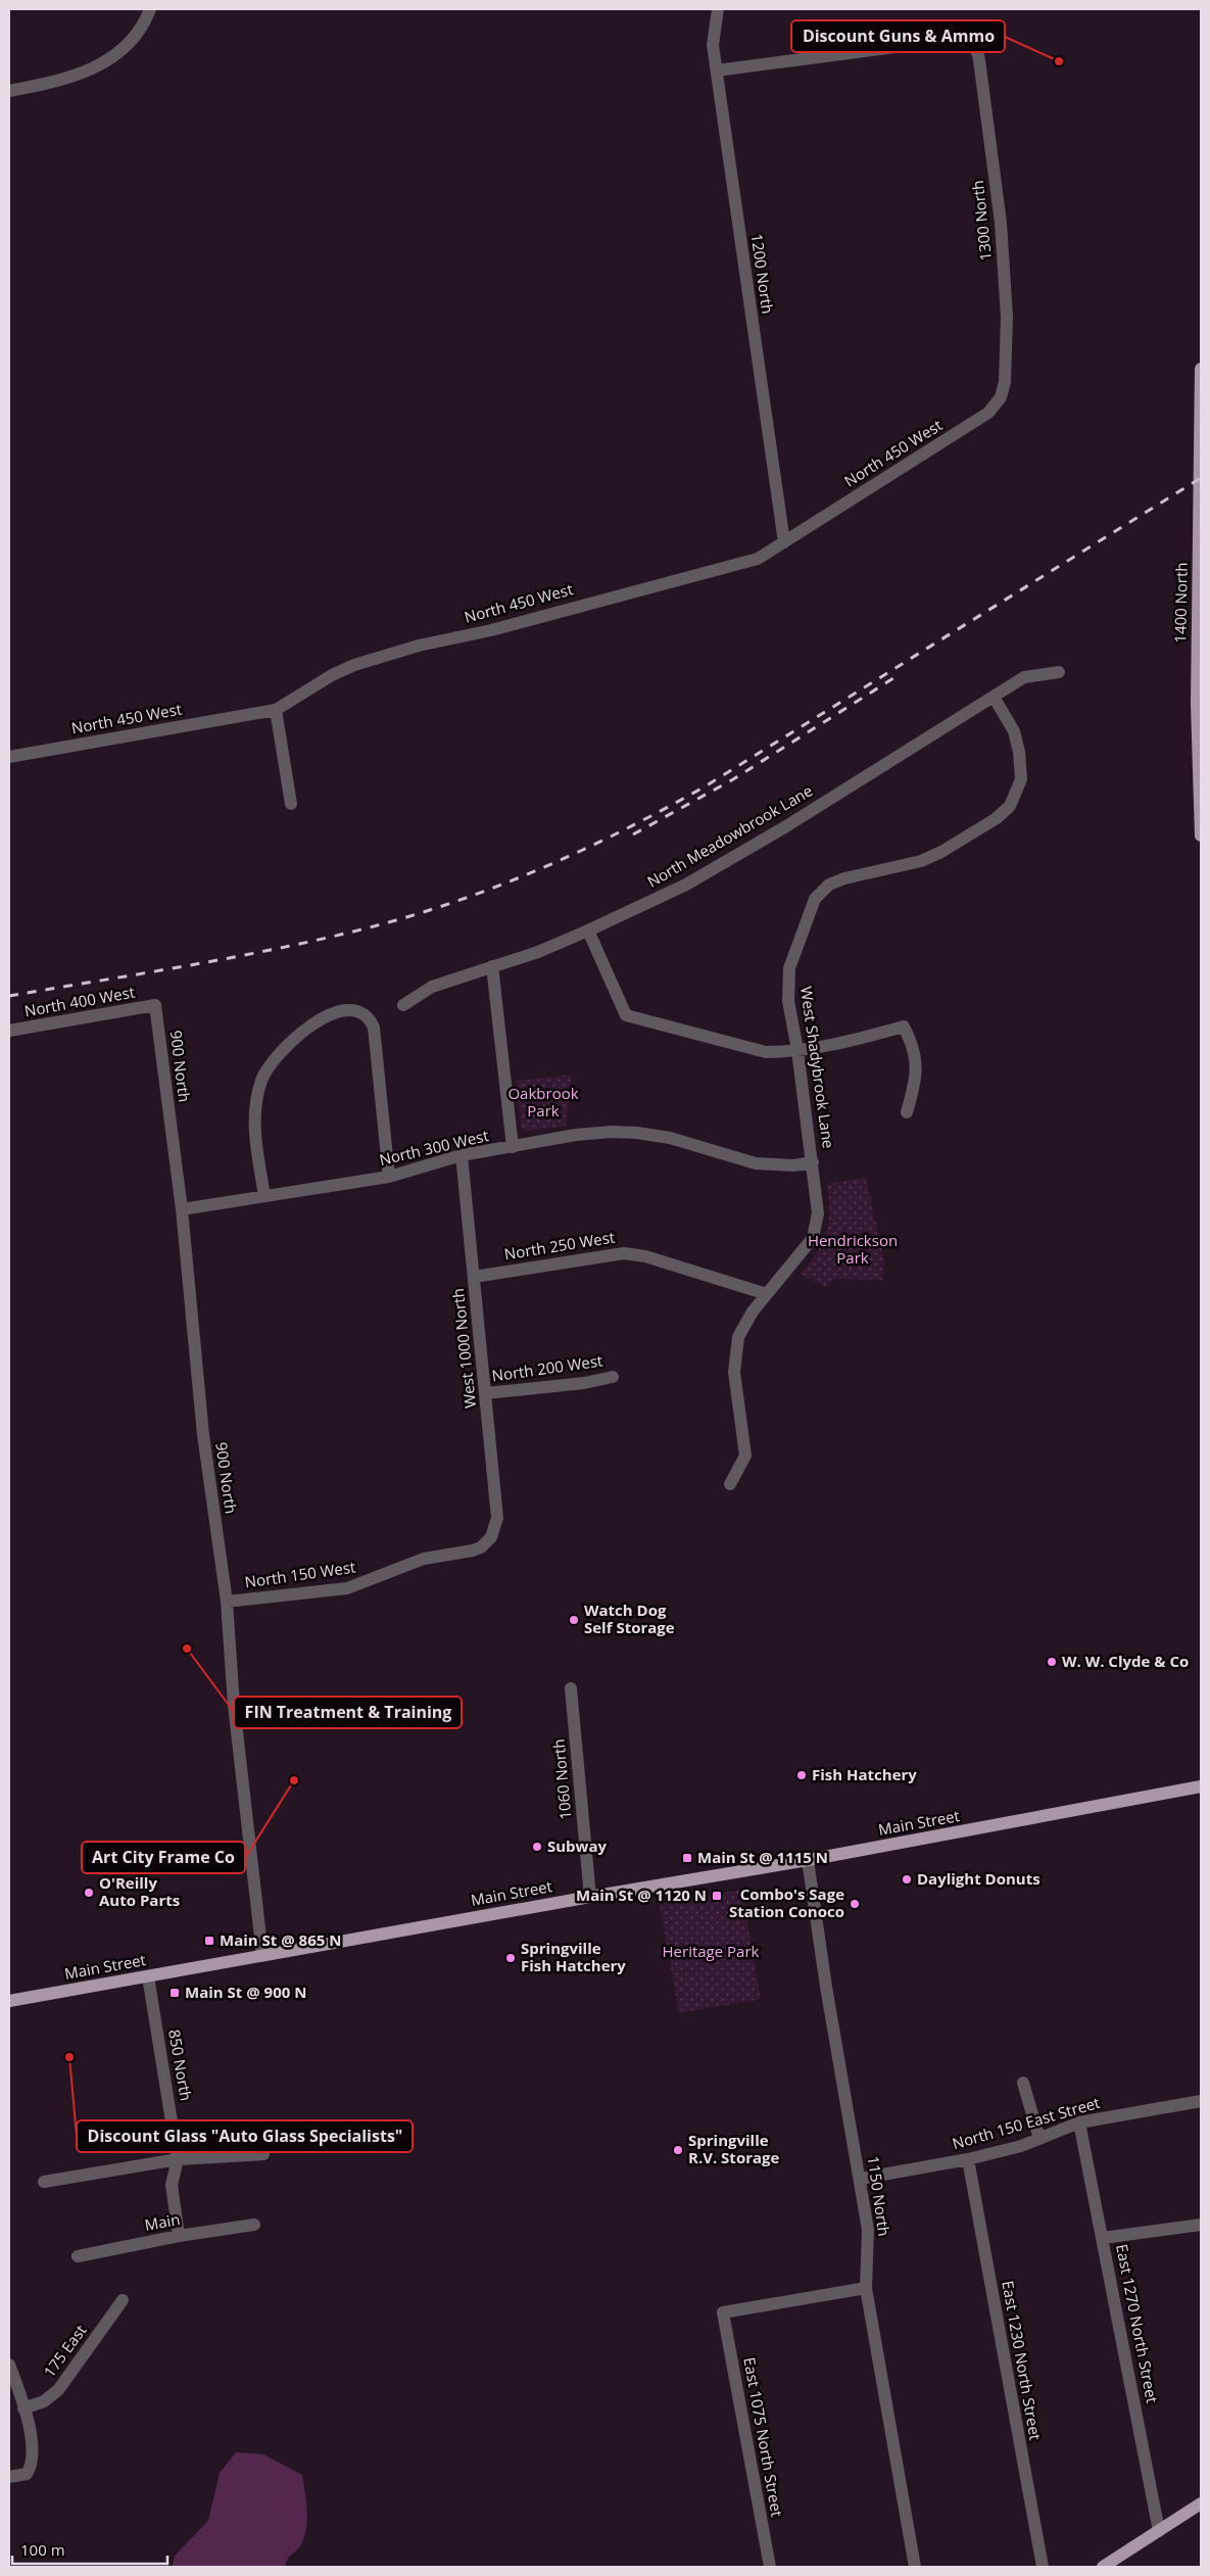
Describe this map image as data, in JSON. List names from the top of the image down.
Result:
{
  "streets": {
    "main road": ["1400 North", "Main Street"],
    "street": [
      "1300 North",
      "1200 North",
      "North 450 West",
      "North Meadowbrook Lane",
      "North 400 West",
      "900 North",
      "West Shadybrook Lane",
      "North 300 West",
      "North 250 West",
      "West 1000 North",
      "North 200 West",
      "North 150 West",
      "1060 North",
      "850 North",
      "North 150 East Street",
      "1150 North",
      "Main",
      "East 1270 North Street",
      "175 East",
      "East 1230 North Street",
      "East 1075 North Street"
    ]
  },
  "crossings": [
    ["1300 North", "1200 North"],
    ["1300 North", "North 450 West"],
    ["1200 North", "North 450 West"],
    ["North Meadowbrook Lane", "West Shadybrook Lane"],
    ["North 400 West", "900 North"],
    ["900 North", "North 300 West"],
    ["900 North", "North 150 West"],
    ["900 North", "Main Street"],
    ["West Shadybrook Lane", "North 300 West"],
    ["West Shadybrook Lane", "North 250 West"],
    ["North 300 West", "West 1000 North"],
    ["North 250 West", "West 1000 North"],
    ["West 1000 North", "North 200 West"],
    ["West 1000 North", "North 150 West"],
    ["1060 North", "Main Street"],
    ["Main Street", "850 North"],
    ["Main Street", "1150 North"],
    ["North 150 East Street", "1150 North"],
    ["North 150 East Street", "East 1270 North Street"],
    ["North 150 East Street", "East 1230 North Street"],
    ["1150 North", "East 1075 North Street"]
  ],
  "parks": ["Oakbrook Park", "Hendrickson Park", "Heritage Park"],
  "places": {
    "other": [
      "Discount Guns & Ammo",
      "Watch Dog Self Storage",
      "FIN Treatment & Training",
      "W. W. Clyde & Co",
      "Fish Hatchery",
      "Art City Frame Co",
      "Subway",
      "Daylight Donuts",
      "O'Reilly Auto Parts",
      "Combo's Sage Station Conoco",
      "Springville Fish Hatchery",
      "Discount Glass \"Auto Glass Specialists\"",
      "Springville R.V. Storage"
    ],
    "transit": [
      "Main St @ 1115 N",
      "Main St @ 1120 N",
      "Main St @ 865 N",
      "Main St @ 900 N"
    ]
  },
  "scale_bar": "100 m"
}
